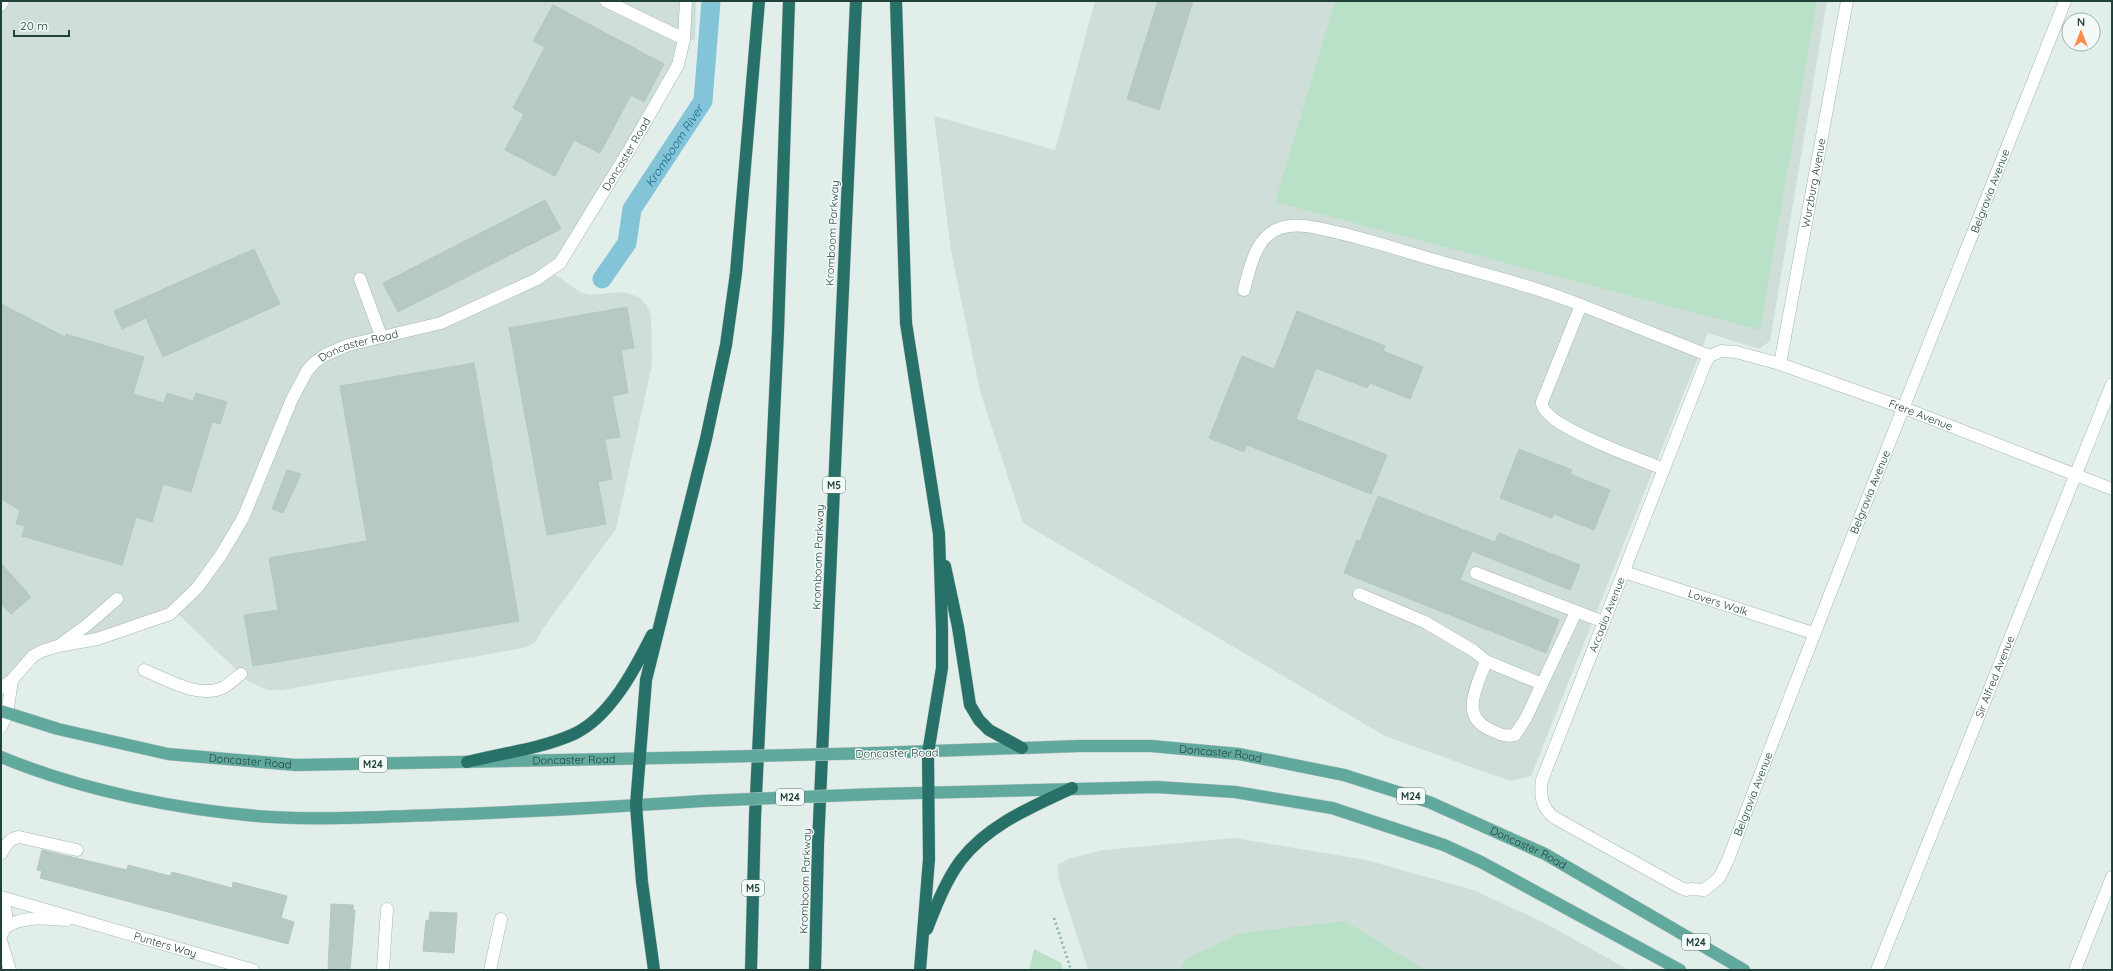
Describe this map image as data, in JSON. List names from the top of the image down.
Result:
{
  "streets": {
    "highway": ["Kromboom Parkway", "M5"],
    "main road": ["Doncaster Road", "M24"],
    "street": [
      "Wurzburg Avenue",
      "Belgravia Avenue",
      "Frere Avenue",
      "Lovers Walk",
      "Arcadia Avenue",
      "Sir Alfred Avenue",
      "Punters Way"
    ]
  },
  "crossings": [
    ["Wurzburg Avenue", "Frere Avenue"],
    ["Belgravia Avenue", "Frere Avenue"],
    ["Belgravia Avenue", "Lovers Walk"],
    ["Belgravia Avenue", "Arcadia Avenue"],
    ["Frere Avenue", "Arcadia Avenue"],
    ["Frere Avenue", "Sir Alfred Avenue"],
    ["Lovers Walk", "Arcadia Avenue"]
  ],
  "water": ["Kromboom River"],
  "scale_bar": "20 m",
  "north": "top"
}
